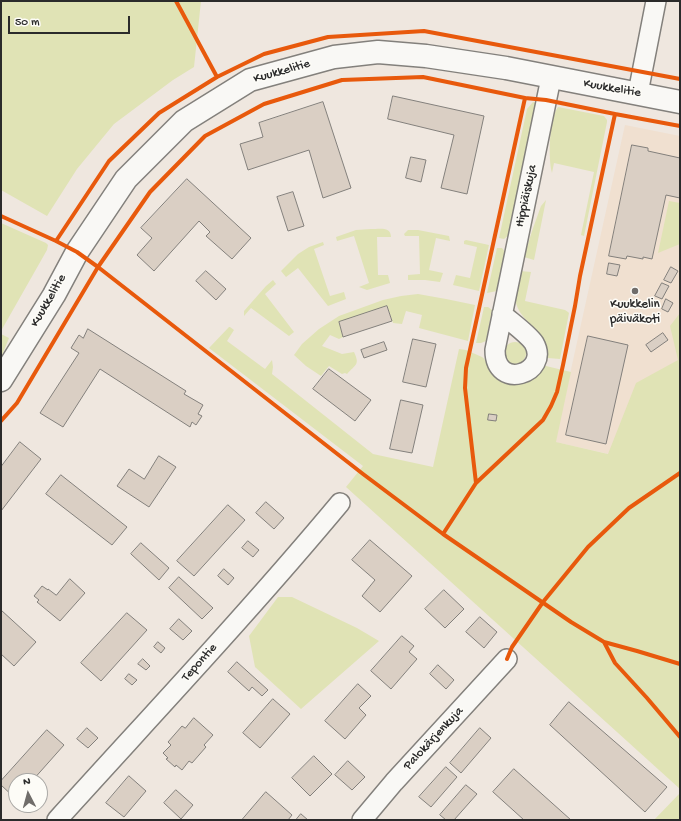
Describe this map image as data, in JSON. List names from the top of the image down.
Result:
{
  "streets": {
    "street": [
      "Kuukkelitie",
      "Hippiäiskuja",
      "Tepontie",
      "Palokärjenkuja"
    ]
  },
  "crossings": [
    ["Kuukkelitie", "Hippiäiskuja"]
  ],
  "places": ["Kuukkelin päiväkoti"],
  "scale_bar": "50 m",
  "north": "top"
}
